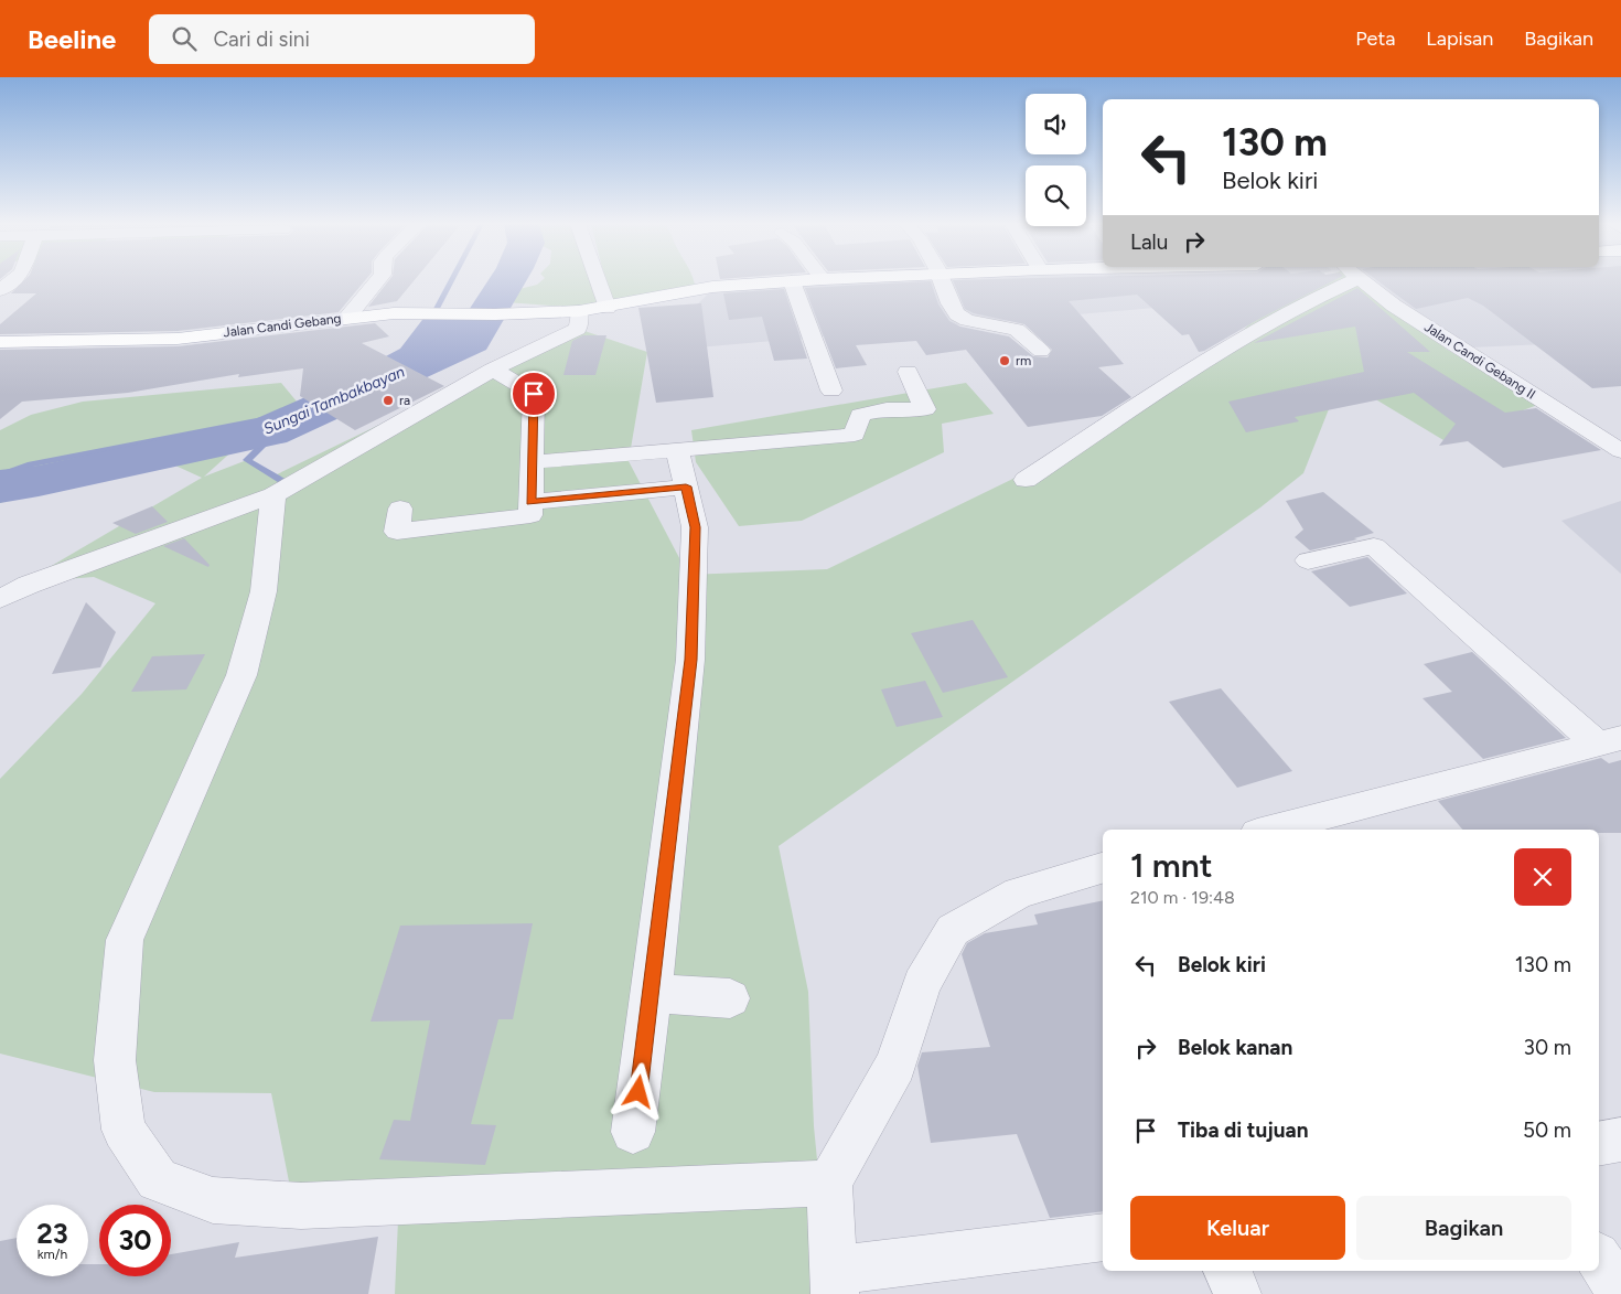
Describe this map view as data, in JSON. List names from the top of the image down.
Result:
{
  "streets": {
    "main road": ["Jalan Candi Gebang"],
    "street": ["Jalan Candi Gebang II"]
  },
  "water": ["Sungai Tambakbayan"],
  "places": ["rm", "ra"],
  "page": {
    "header": "Beeline",
    "search": "Cari di sini",
    "nav": ["Peta", "Lapisan", "Bagikan"],
    "turn": ["130 m", "Belok kiri"],
    "then": "Lalu",
    "heading": ["1 mnt", "210 m · 19:48"],
    "list": [
      {
        "name": "Belok kiri",
        "value": "130 m"
      },
      {
        "name": "Belok kanan",
        "value": "30 m"
      },
      {
        "name": "Tiba di tujuan",
        "value": "50 m"
      }
    ],
    "buttons": ["Keluar", "Bagikan"],
    "speed": "23 km/h",
    "limit": "30"
  }
}
